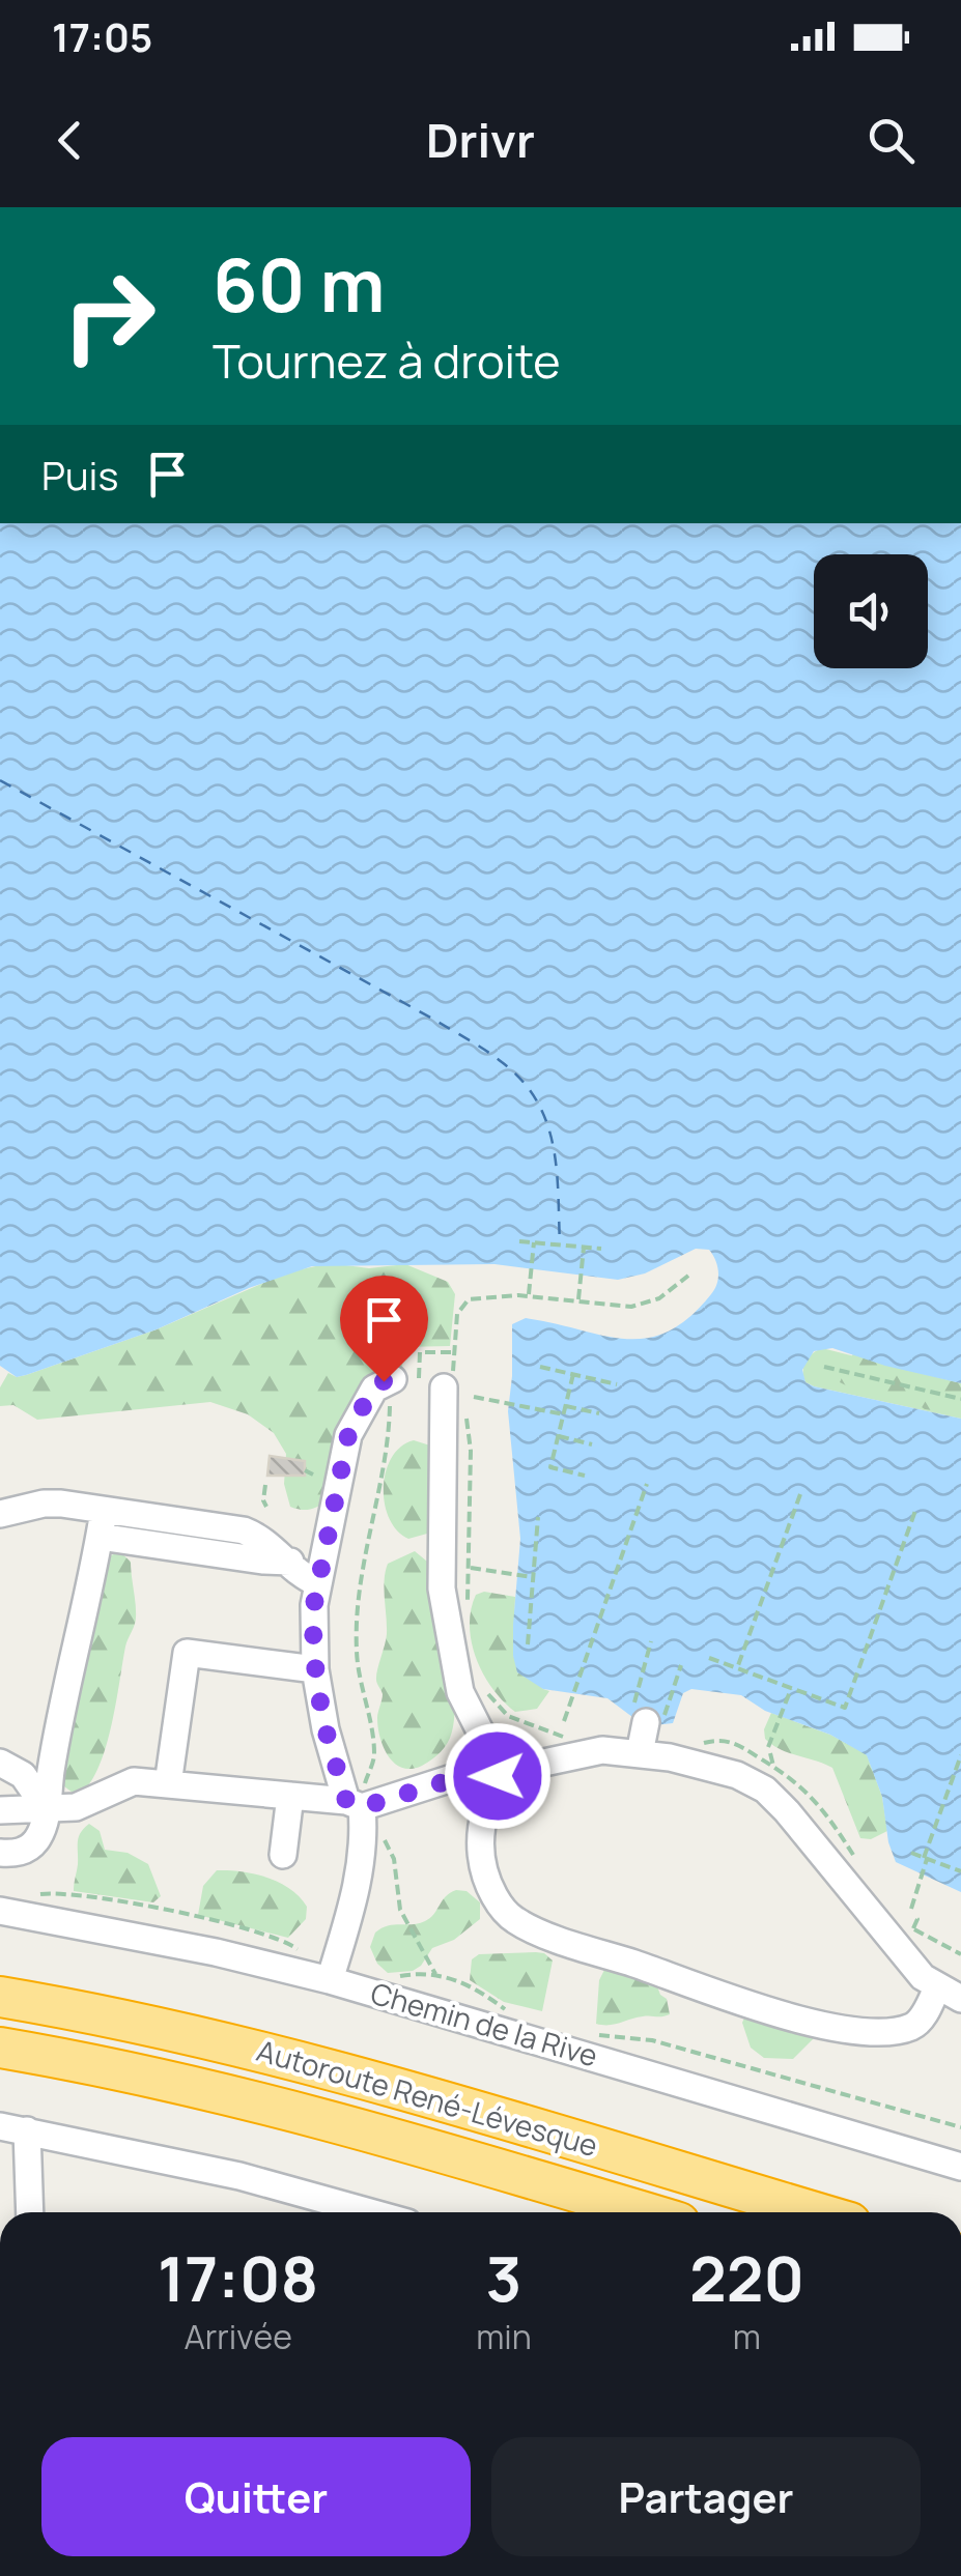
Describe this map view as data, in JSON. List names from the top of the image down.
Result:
{
  "streets": {
    "highway": ["Autoroute René-Lévesque"],
    "street": ["Chemin de la Rive"]
  },
  "page": {
    "status": "17:05",
    "header": "Drivr",
    "turn": ["60 m", "Tournez à droite"],
    "then": "Puis",
    "eta": [
      "17:08",
      "Arrivée",
      "3",
      "min",
      "220",
      "m"
    ],
    "buttons": ["Quitter", "Partager"]
  }
}
